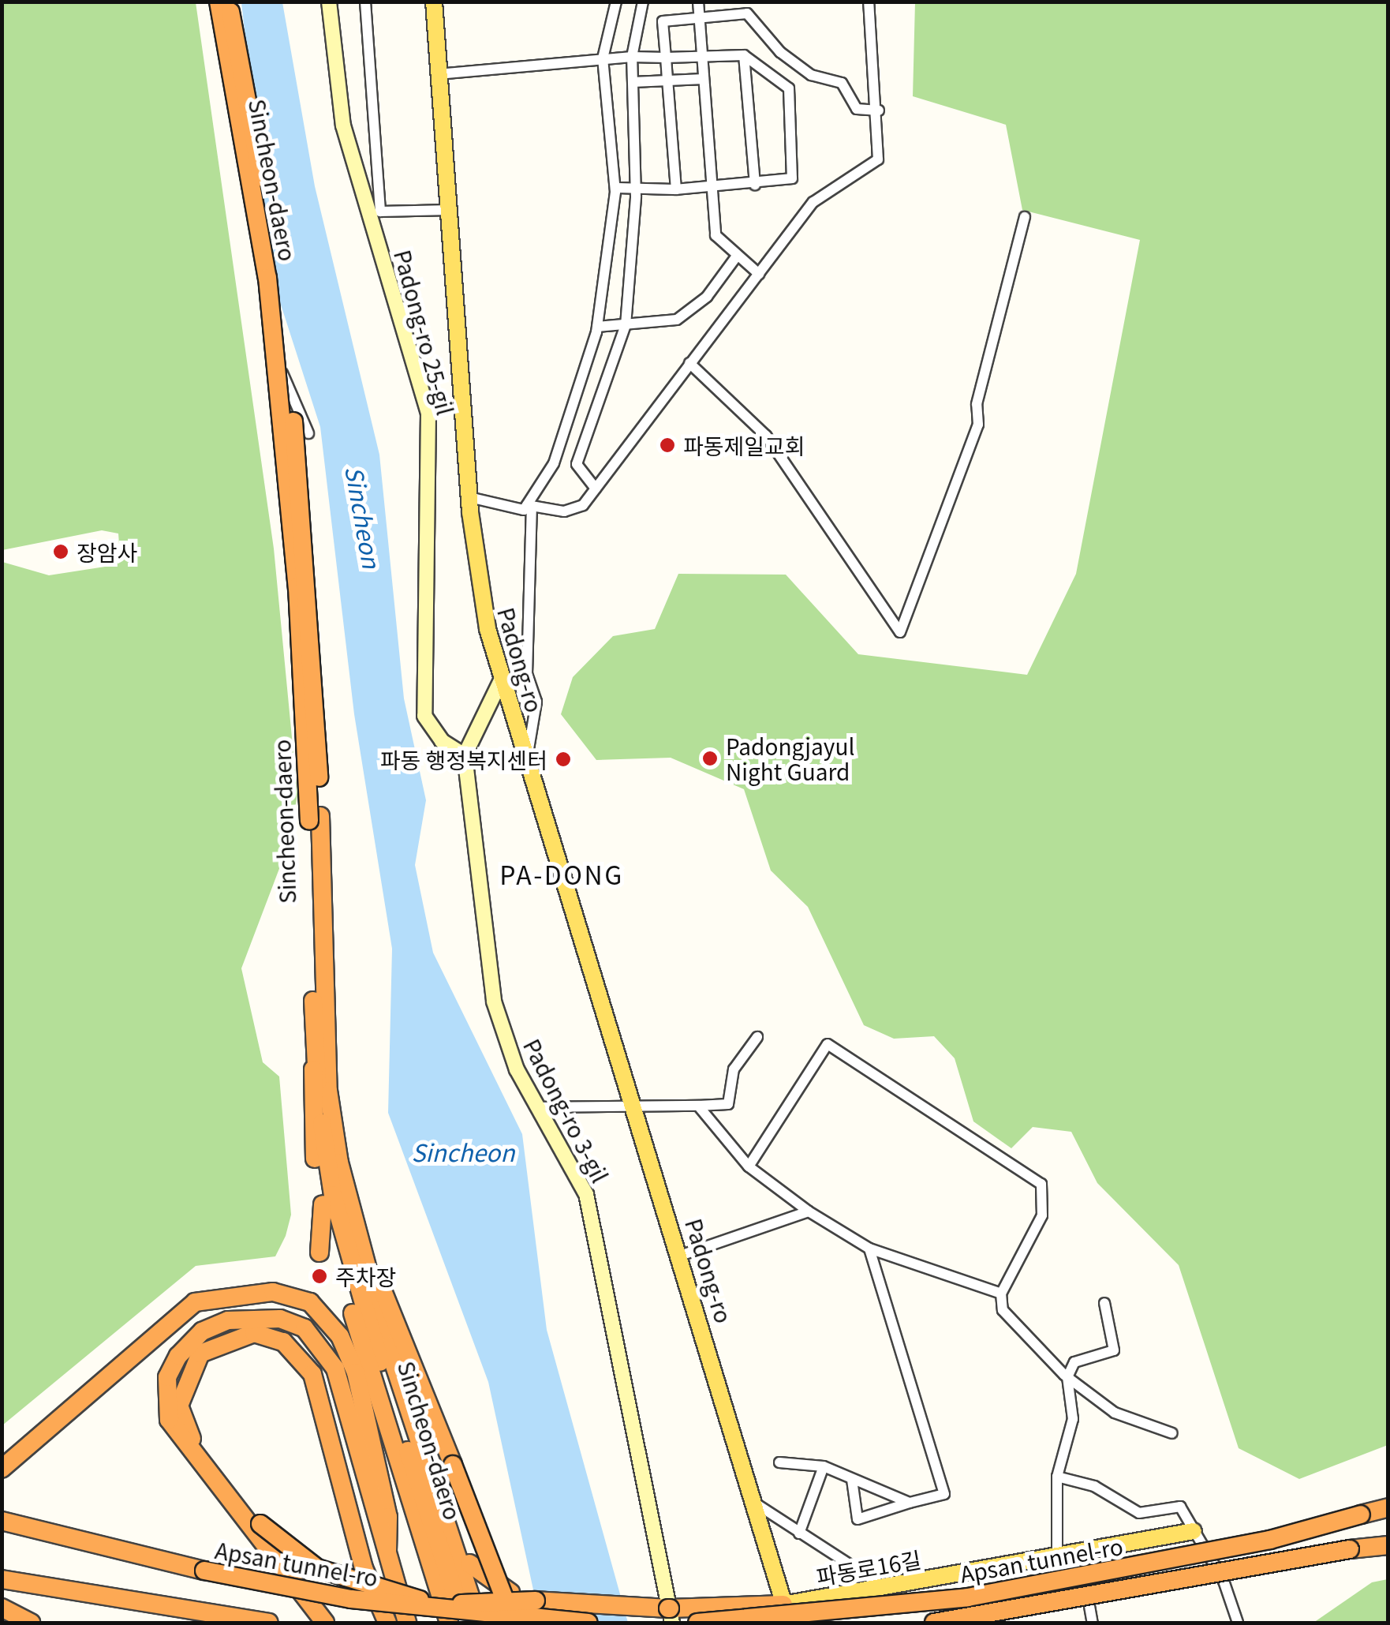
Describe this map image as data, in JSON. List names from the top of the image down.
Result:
{
  "streets": {
    "highway": ["Sincheon-daero", "Apsan tunnel-ro"],
    "main road": ["Padong-ro", "파동로16길"],
    "street": ["Padong-ro 25-gil", "Padong-ro 3-gil"]
  },
  "crossings": [
    ["Sincheon-daero", "Apsan tunnel-ro"],
    ["Padong-ro 25-gil", "Padong-ro 3-gil"],
    ["Padong-ro", "파동로16길"]
  ],
  "districts": ["PA-DONG"],
  "water": ["Sincheon"],
  "places": [
    "파동제일교회",
    "장암사",
    "Padongjayul Night Guard",
    "파동 행정복지센터",
    "주차장"
  ]
}
